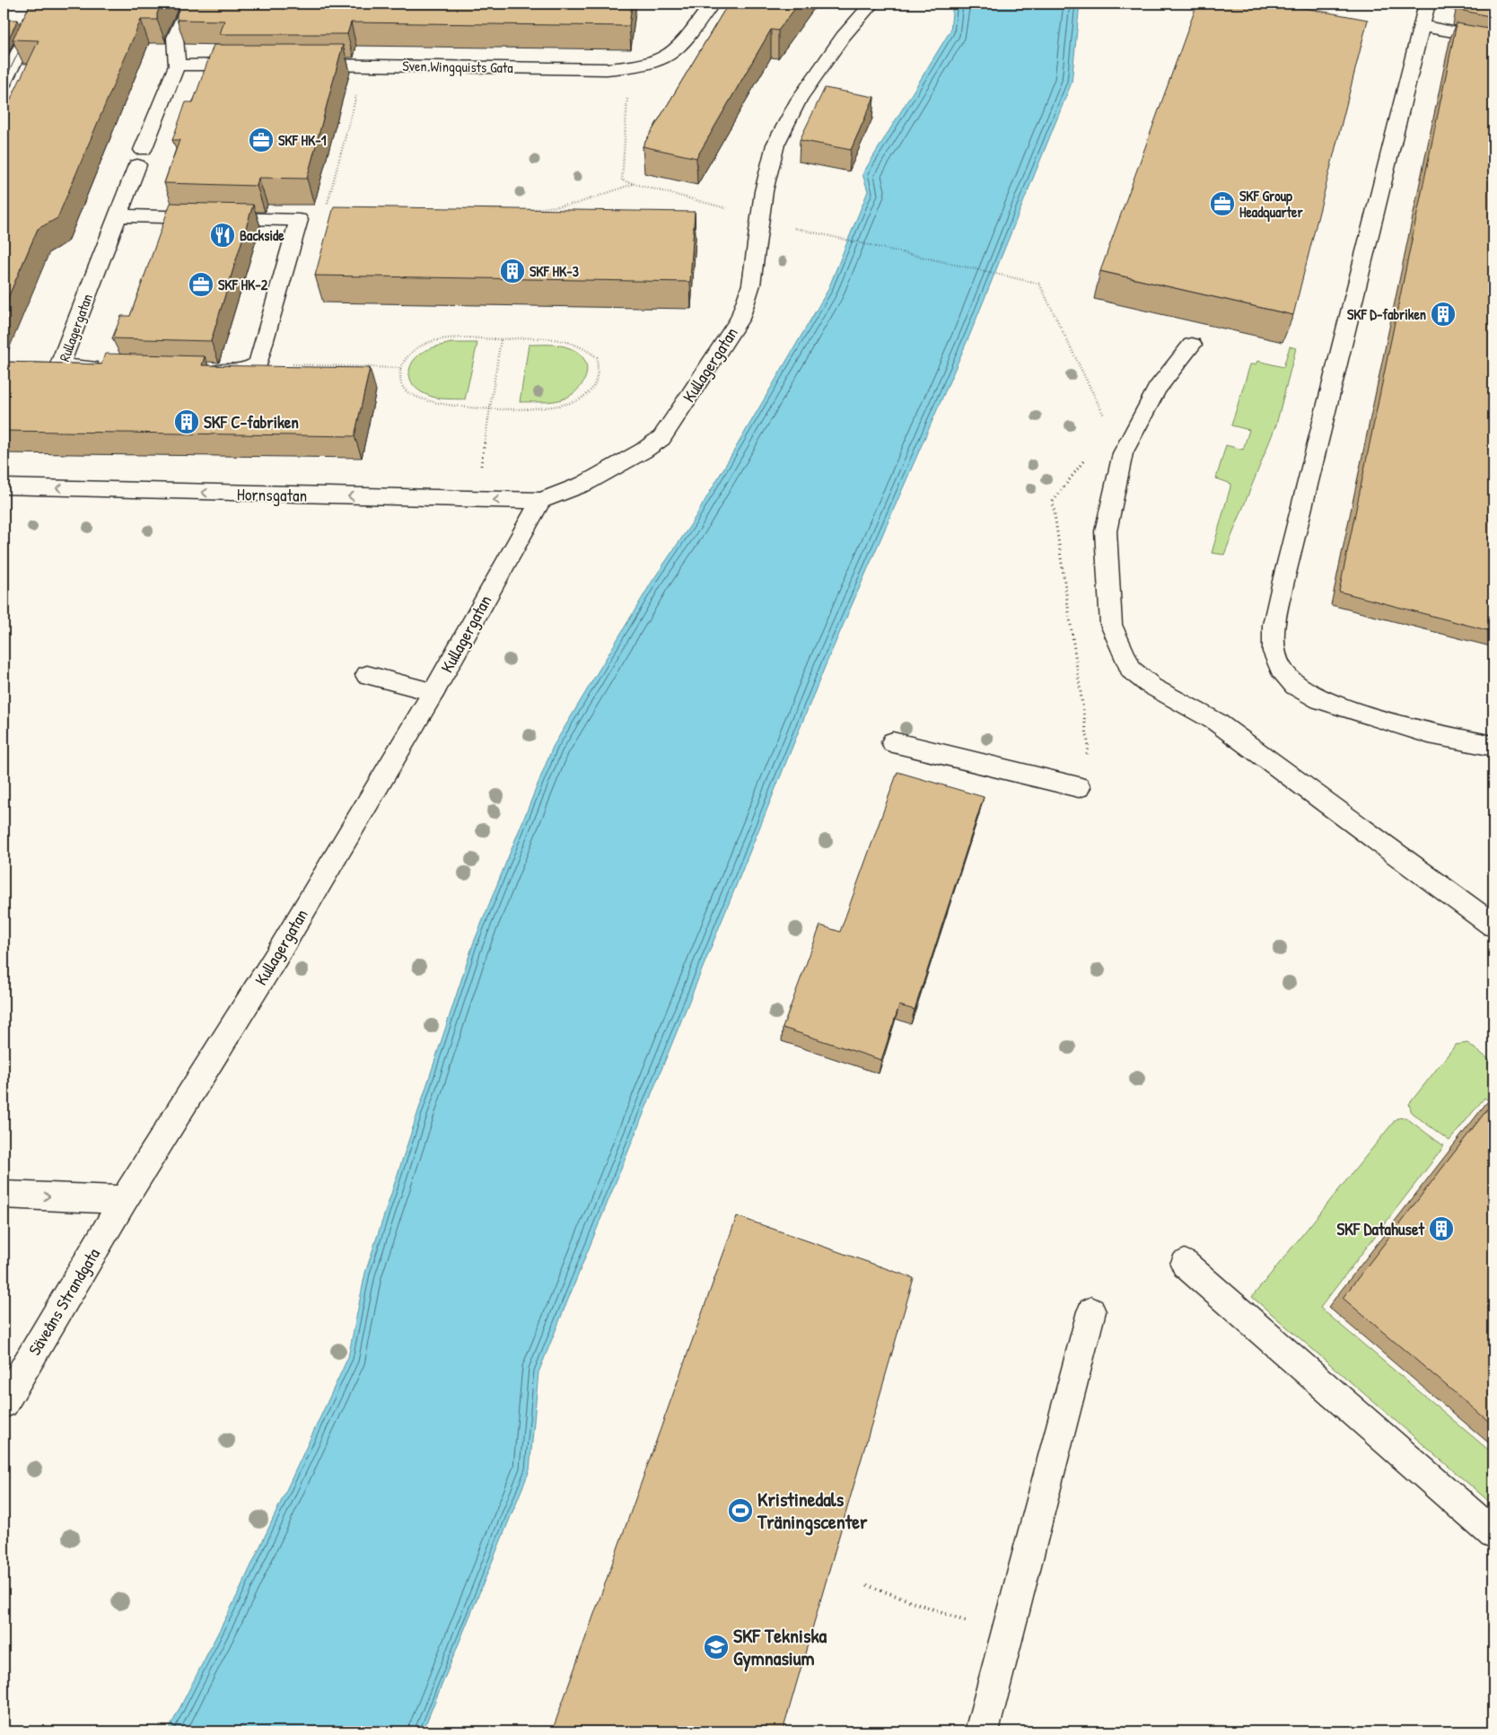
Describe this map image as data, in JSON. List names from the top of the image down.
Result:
{
  "streets": {
    "street": [
      "Sven Wingquists Gata",
      "Rullagergatan",
      "Kullagergatan",
      "Hornsgatan",
      "Säveåns Strandgata"
    ]
  },
  "crossings": [
    ["Kullagergatan", "Hornsgatan"],
    ["Kullagergatan", "Säveåns Strandgata"]
  ],
  "one_way": ["Hornsgatan"],
  "places": {
    "office": ["SKF HK-1", "SKF Group Headquarter", "SKF HK-2"],
    "restaurant": ["Backside"],
    "building": [
      "SKF HK-3",
      "SKF D-fabriken",
      "SKF C-fabriken",
      "SKF Datahuset"
    ],
    "sports": ["Kristinedals Träningscenter"],
    "school or university": ["SKF Tekniska Gymnasium"]
  }
}
